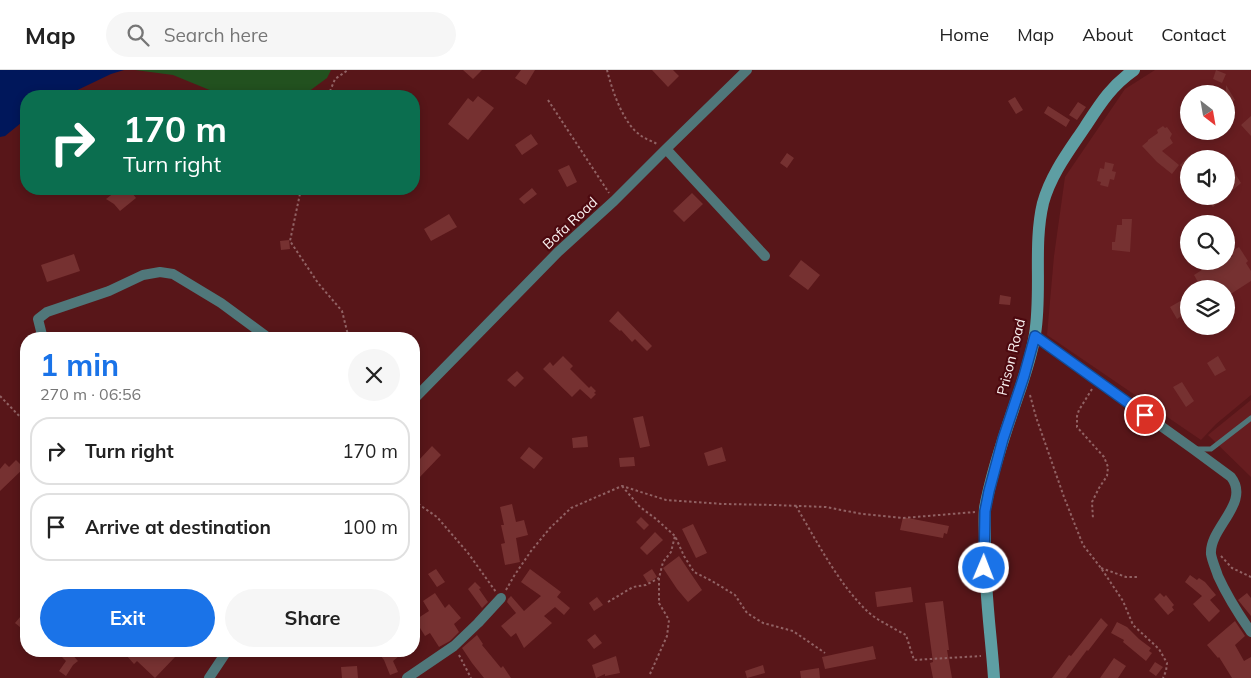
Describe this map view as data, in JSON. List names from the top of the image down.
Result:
{
  "streets": {
    "street": ["Bofa Road", "Prison Road"]
  },
  "north": "bottom right",
  "page": {
    "header": "Map",
    "search": "Search here",
    "nav": [
      "Home",
      "Map",
      "About",
      "Contact"
    ],
    "turn": ["170 m", "Turn right"],
    "heading": ["1 min", "270 m · 06:56"],
    "list": [
      {
        "name": "Turn right",
        "value": "170 m"
      },
      {
        "name": "Arrive at destination",
        "value": "100 m"
      }
    ],
    "buttons": ["Exit", "Share"]
  }
}
